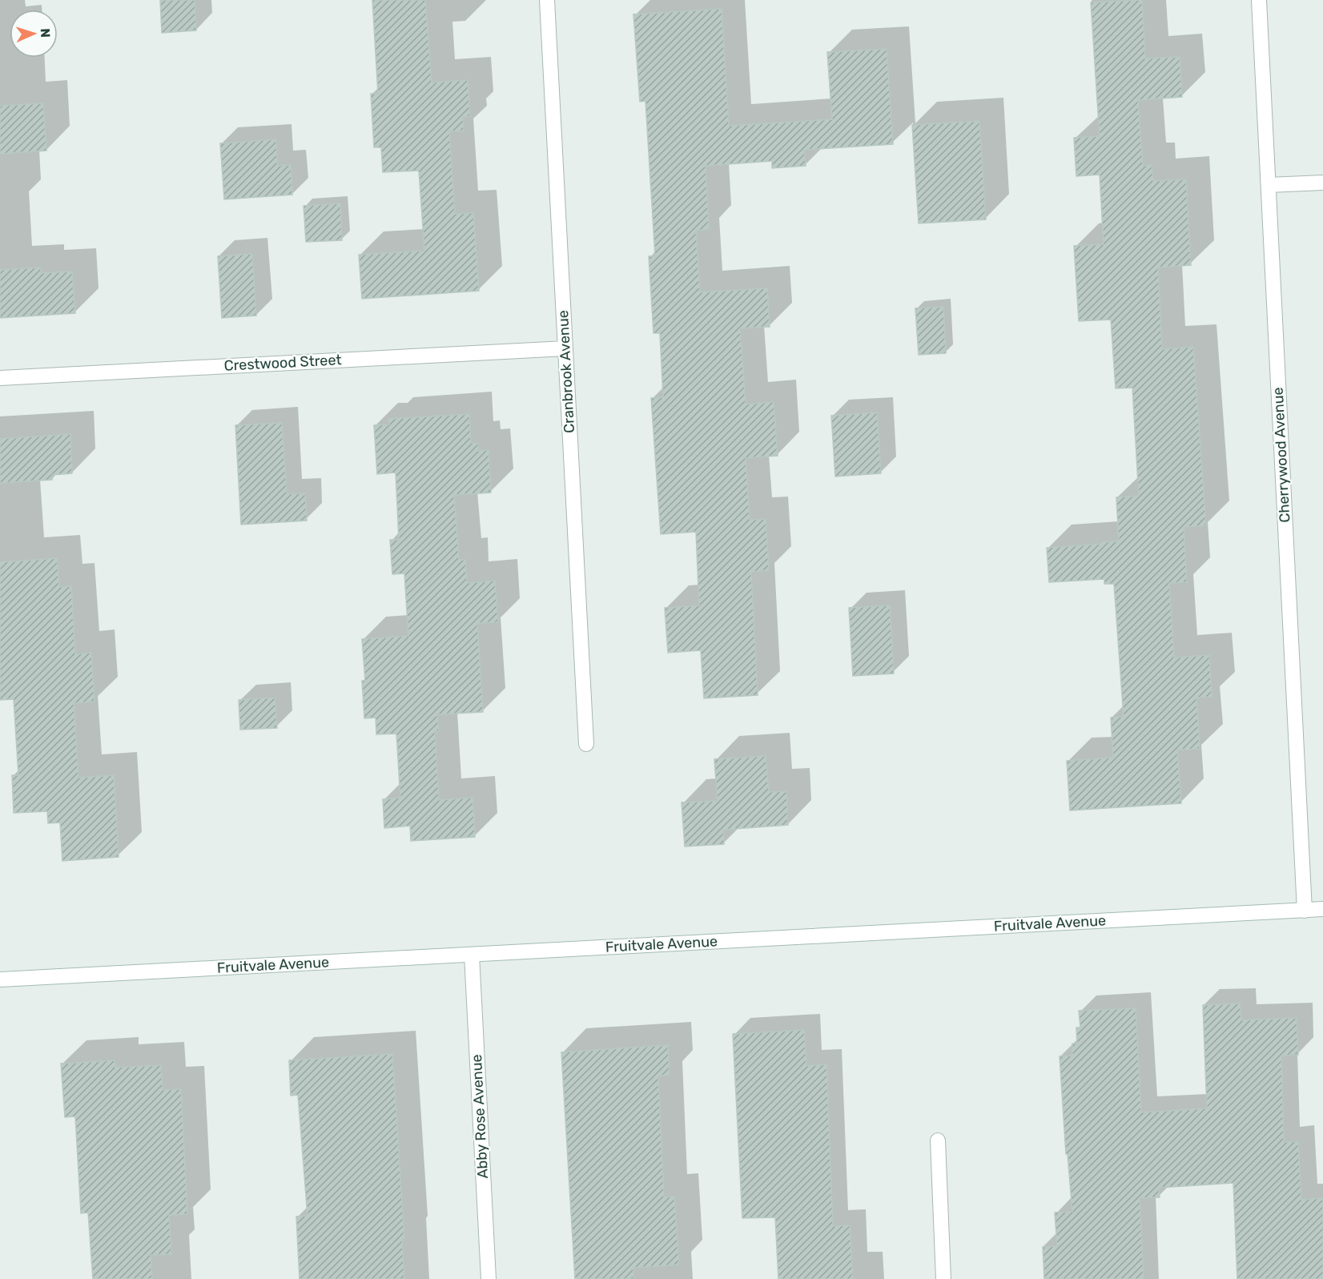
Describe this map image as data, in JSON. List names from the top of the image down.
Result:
{
  "streets": {
    "street": [
      "Crestwood Street",
      "Cranbrook Avenue",
      "Cherrywood Avenue",
      "Fruitvale Avenue",
      "Abby Rose Avenue"
    ]
  },
  "crossings": [
    ["Crestwood Street", "Cranbrook Avenue"],
    ["Cherrywood Avenue", "Fruitvale Avenue"],
    ["Fruitvale Avenue", "Abby Rose Avenue"]
  ],
  "north": "right"
}
